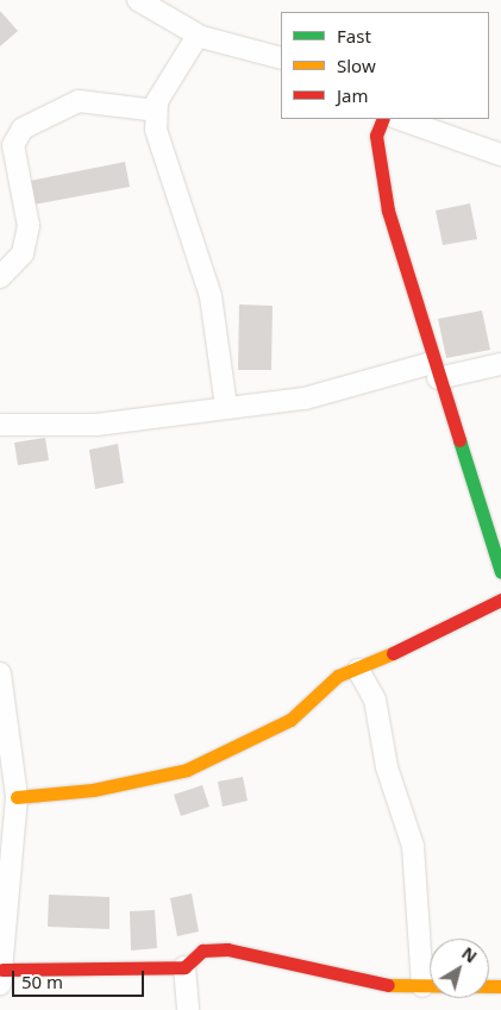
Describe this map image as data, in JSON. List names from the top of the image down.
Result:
{
  "legend": ["Fast", "Slow", "Jam"],
  "scale_bar": "50 m",
  "north": "top right"
}
